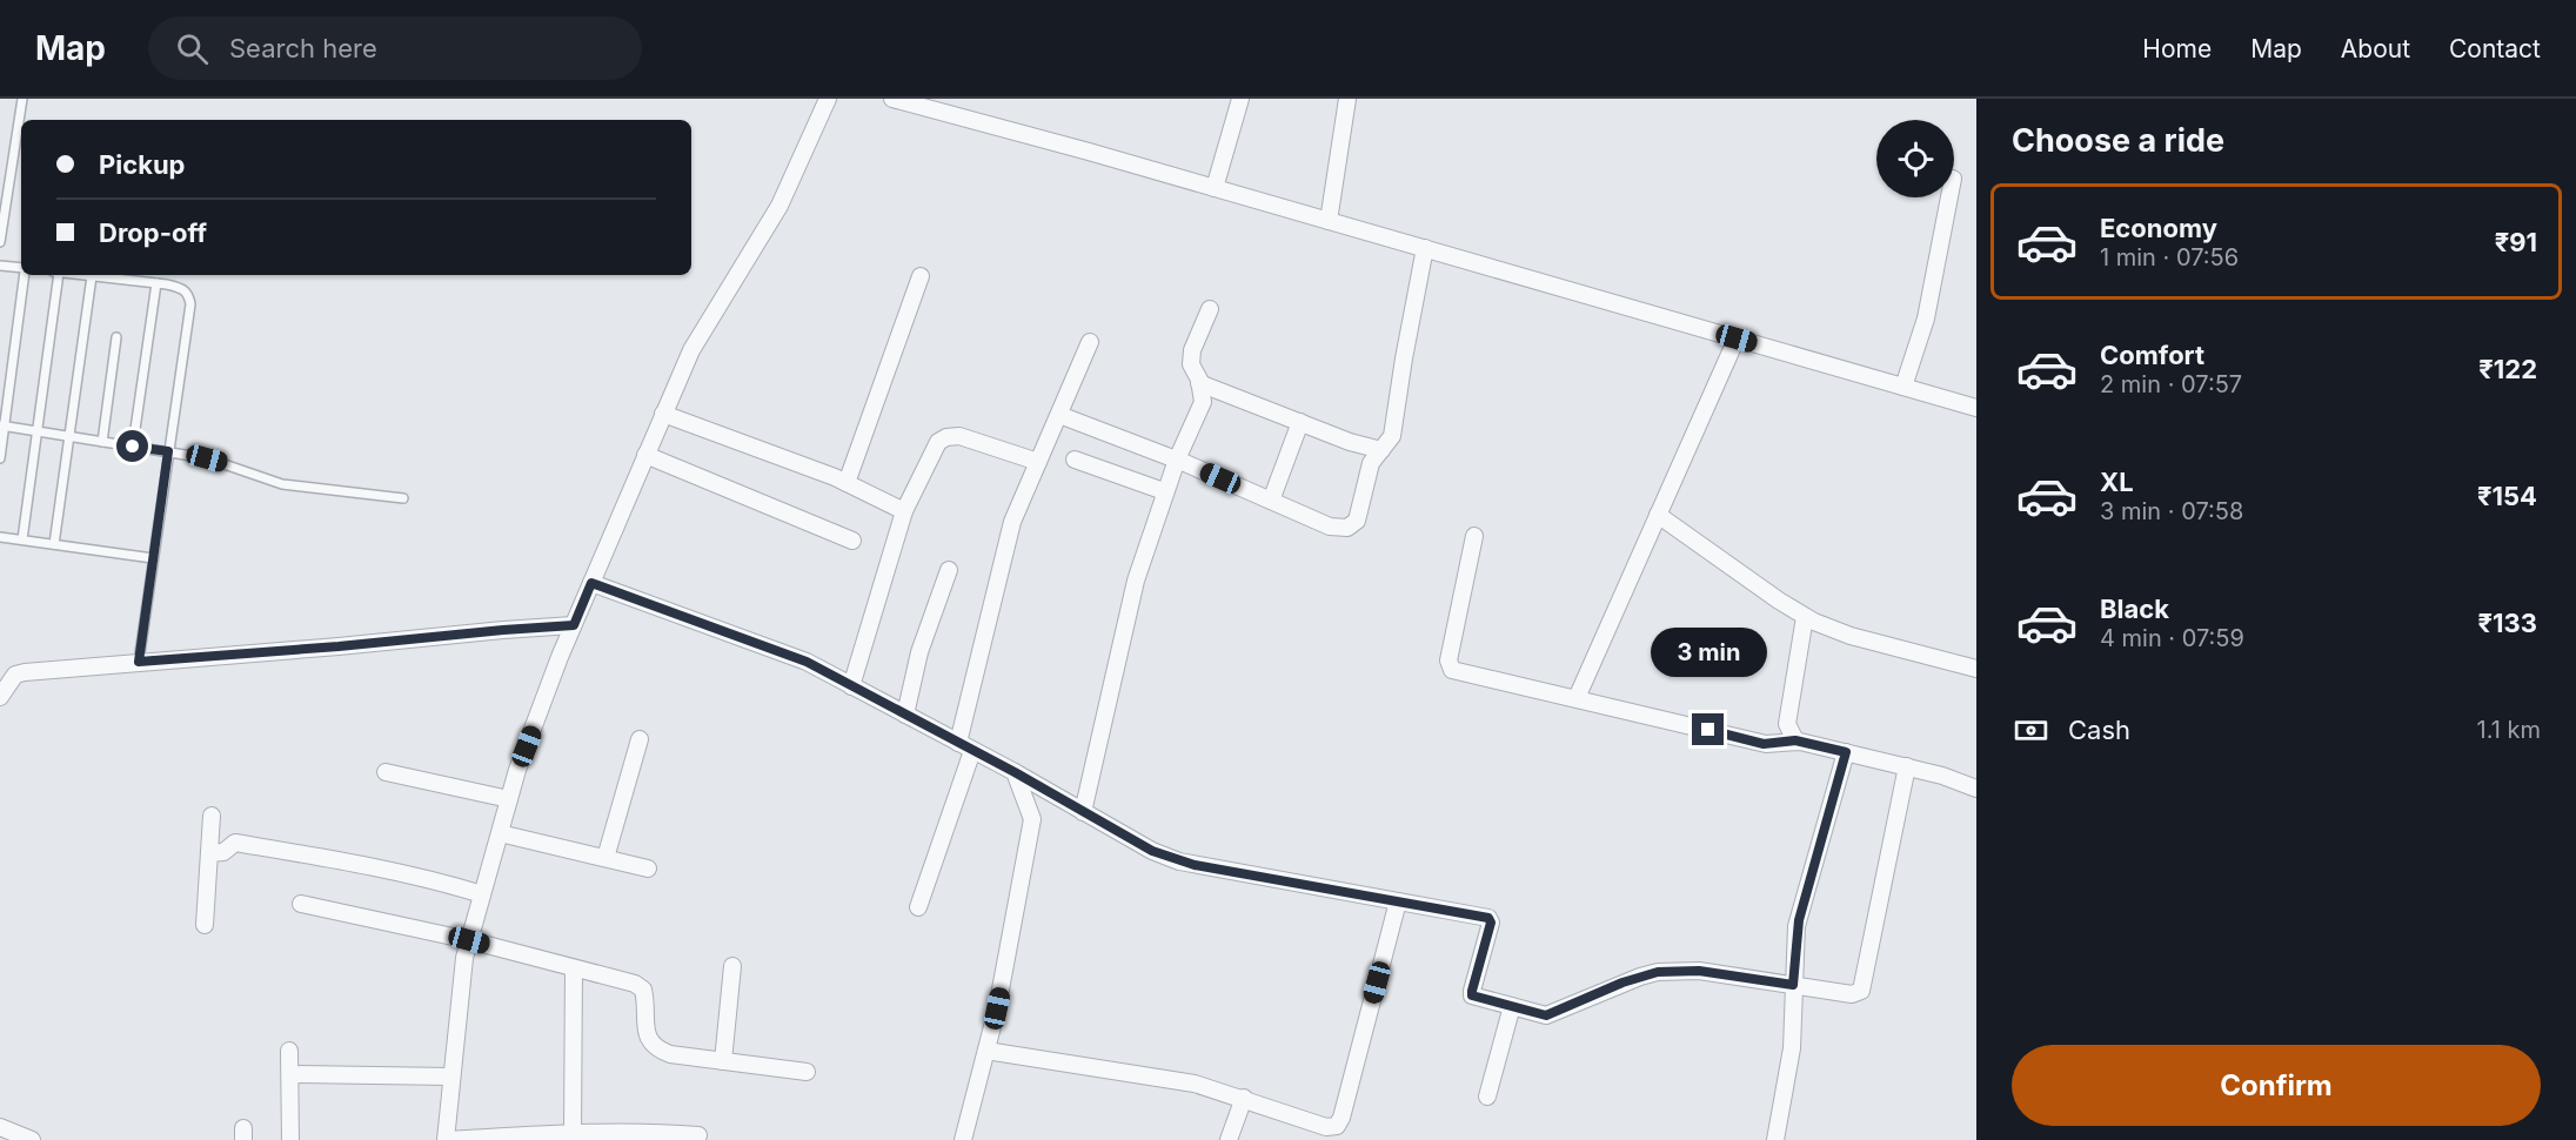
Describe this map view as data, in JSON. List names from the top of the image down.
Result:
{
  "page": {
    "header": "Map",
    "search": "Search here",
    "nav": [
      "Home",
      "Map",
      "About",
      "Contact"
    ],
    "heading": "Choose a ride",
    "banner": ["Pickup", "Drop-off"],
    "list": [
      {
        "name": "Economy",
        "note": "1 min · 07:56",
        "value": "₹91"
      },
      {
        "name": "Comfort",
        "note": "2 min · 07:57",
        "value": "₹122"
      },
      {
        "name": "XL",
        "note": "3 min · 07:58",
        "value": "₹154"
      },
      {
        "name": "Black",
        "note": "4 min · 07:59",
        "value": "₹133"
      }
    ],
    "bubble": "3 min",
    "pay": ["Cash", "1.1 km"],
    "buttons": "Confirm"
  }
}
